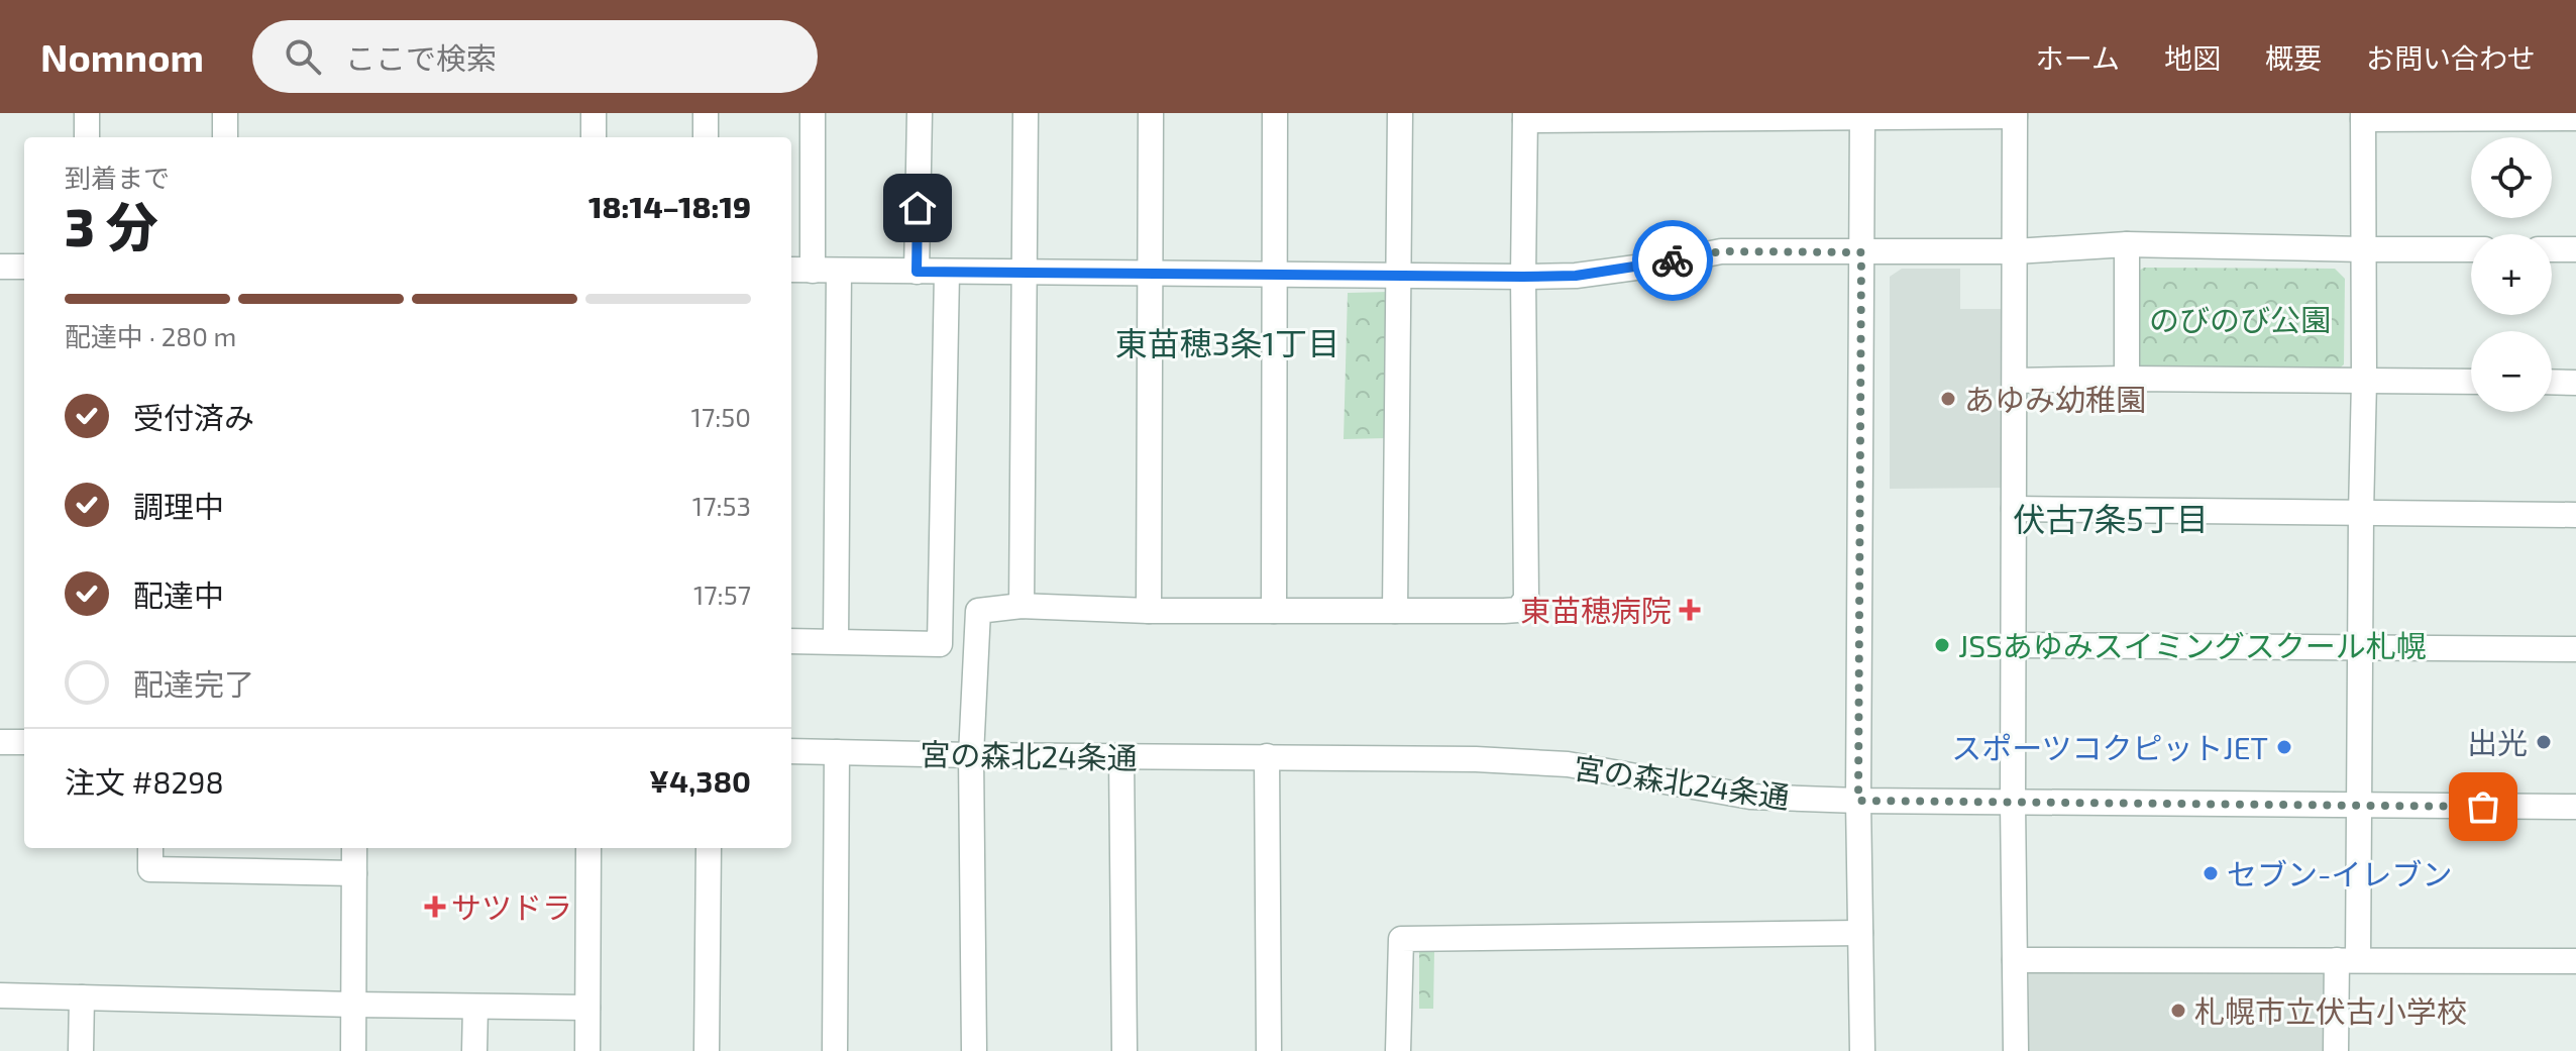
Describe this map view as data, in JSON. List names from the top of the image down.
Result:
{
  "streets": {
    "street": ["宮の森北24条通"]
  },
  "districts": ["東苗穂3条1丁目", "伏古7条5丁目"],
  "parks": ["のびのび公園"],
  "places": {
    "other": [
      "あゆみ幼稚園",
      "JSSあゆみスイミングスクール札幌",
      "出光",
      "スポーツコクピットJET",
      "セブン-イレブン",
      "札幌市立伏古小学校"
    ],
    "health": ["東苗穂病院", "サツドラ"]
  },
  "page": {
    "header": "Nomnom",
    "search": "ここで検索",
    "nav": [
      "ホーム",
      "地図",
      "概要",
      "お問い合わせ"
    ],
    "map_buttons": ["+", "−"],
    "heading": ["3 分", "到着まで", "18:14–18:19"],
    "panel": ["注文 #8298", "¥4,380"],
    "bar": "配達中 · 280 m",
    "list": [
      ["受付済み", "17:50"],
      ["調理中", "17:53"],
      ["配達中", "17:57"],
      "配達完了"
    ]
  }
}
